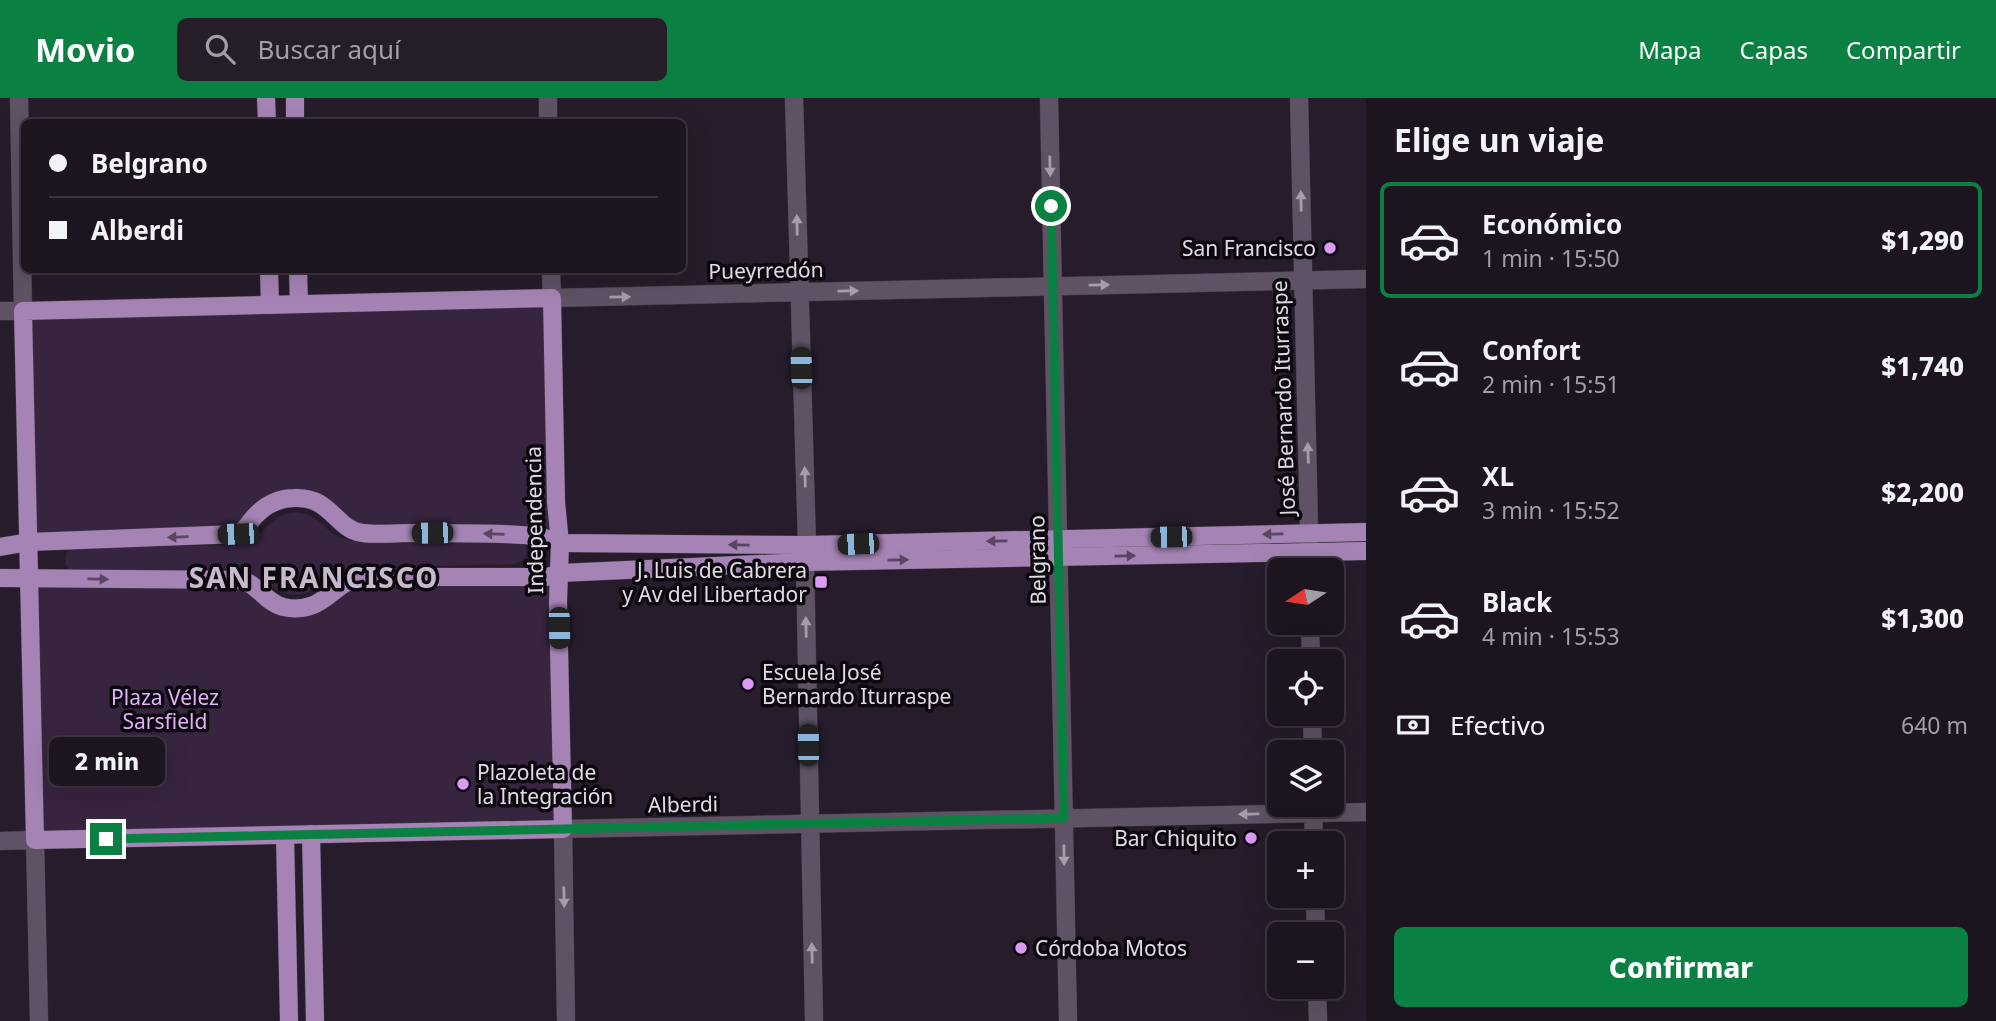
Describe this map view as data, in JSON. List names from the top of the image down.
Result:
{
  "streets": {
    "main road": ["Pueyrredón", "Independencia", "Alberdi"],
    "street": ["José Bernardo Iturraspe", "Belgrano"]
  },
  "crossings": [
    ["Pueyrredón", "José Bernardo Iturraspe"],
    ["Pueyrredón", "Independencia"],
    ["Pueyrredón", "Belgrano"],
    ["Independencia", "Alberdi"],
    ["Belgrano", "Alberdi"]
  ],
  "one_way": ["Pueyrredón", "José Bernardo Iturraspe", "Belgrano"],
  "districts": ["SAN FRANCISCO"],
  "parks": ["Plaza Vélez Sarsfield"],
  "places": {
    "other": [
      "San Francisco",
      "Escuela José Bernardo Iturraspe",
      "Plazoleta de la Integración",
      "Bar Chiquito",
      "Córdoba Motos"
    ],
    "transit": ["J. Luis de Cabrera y Av del Libertador"]
  },
  "north": "left",
  "page": {
    "header": "Movio",
    "search": "Buscar aquí",
    "nav": ["Mapa", "Capas", "Compartir"],
    "heading": "Elige un viaje",
    "banner": ["Belgrano", "Alberdi"],
    "list": [
      {
        "name": "Económico",
        "note": "1 min · 15:50",
        "value": "$1,290"
      },
      {
        "name": "Confort",
        "note": "2 min · 15:51",
        "value": "$1,740"
      },
      {
        "name": "XL",
        "note": "3 min · 15:52",
        "value": "$2,200"
      },
      {
        "name": "Black",
        "note": "4 min · 15:53",
        "value": "$1,300"
      }
    ],
    "map_buttons": ["+", "−"],
    "pay": ["Efectivo", "640 m"],
    "bubble": "2 min",
    "buttons": "Confirmar"
  }
}
